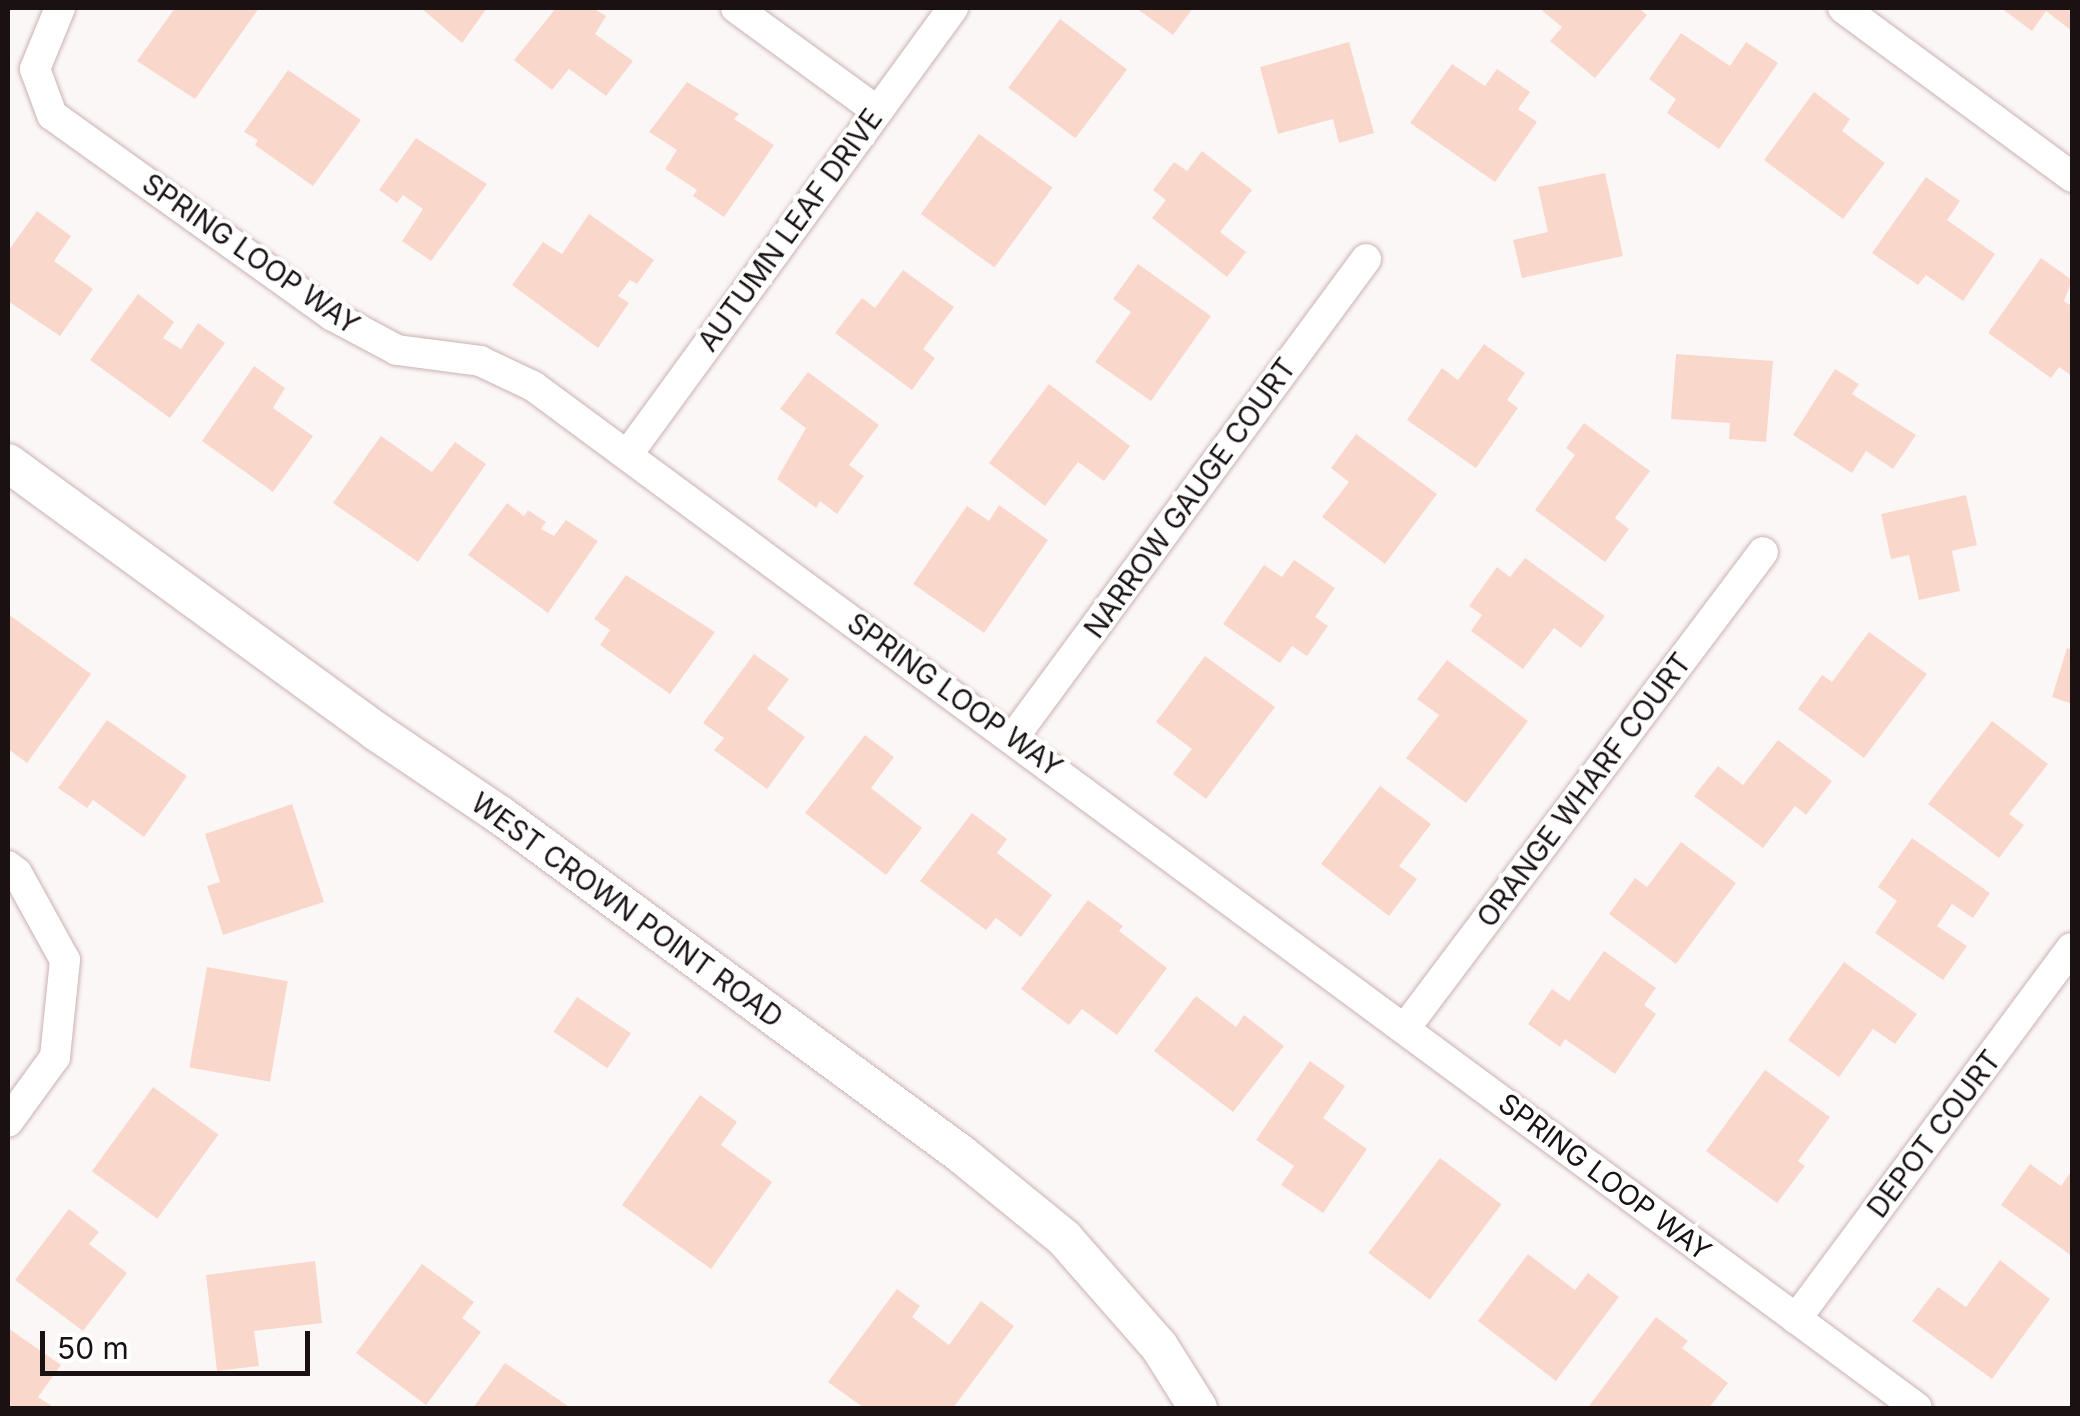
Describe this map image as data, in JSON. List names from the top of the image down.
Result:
{
  "streets": {
    "street": [
      "AUTUMN LEAF DRIVE",
      "SPRING LOOP WAY",
      "NARROW GAUGE COURT",
      "ORANGE WHARF COURT",
      "WEST CROWN POINT ROAD",
      "DEPOT COURT"
    ]
  },
  "crossings": [
    ["AUTUMN LEAF DRIVE", "SPRING LOOP WAY"],
    ["SPRING LOOP WAY", "NARROW GAUGE COURT"],
    ["SPRING LOOP WAY", "ORANGE WHARF COURT"],
    ["SPRING LOOP WAY", "DEPOT COURT"]
  ],
  "scale_bar": "50 m"
}
